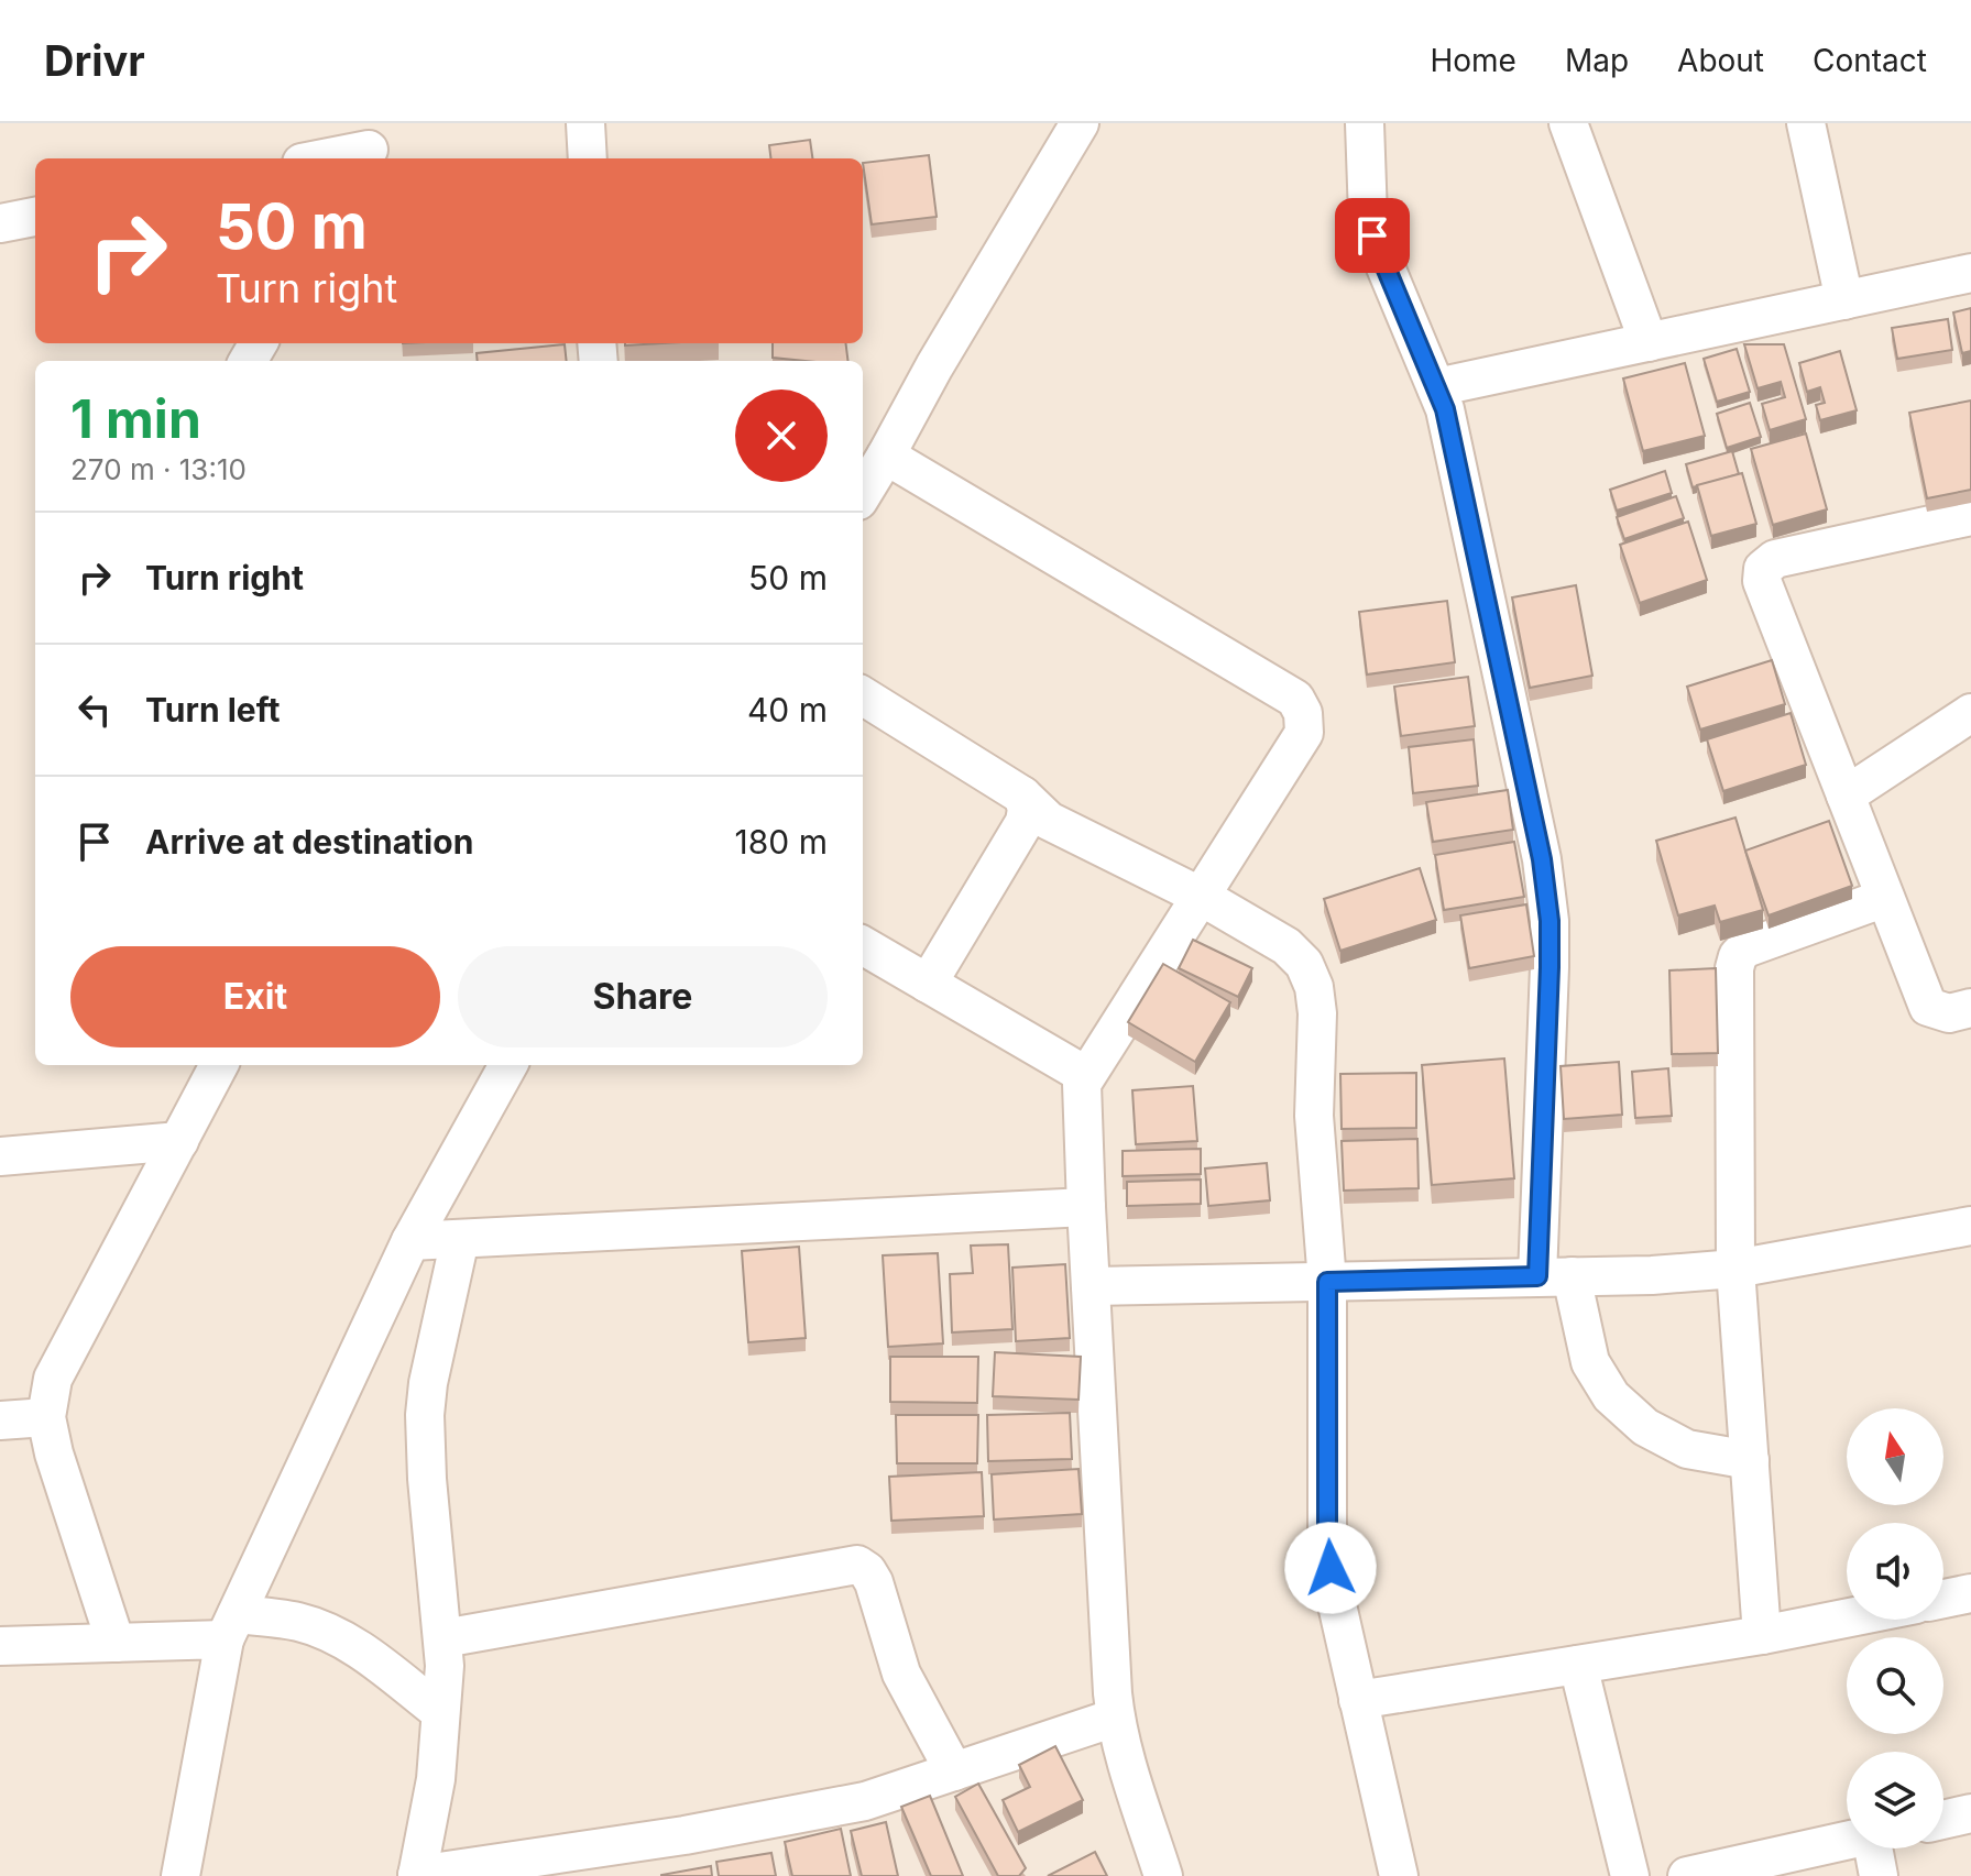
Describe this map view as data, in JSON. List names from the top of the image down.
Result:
{
  "north": "top",
  "page": {
    "header": "Drivr",
    "nav": [
      "Home",
      "Map",
      "About",
      "Contact"
    ],
    "turn": ["50 m", "Turn right"],
    "heading": ["1 min", "270 m · 13:10"],
    "list": [
      {
        "name": "Turn right",
        "value": "50 m"
      },
      {
        "name": "Turn left",
        "value": "40 m"
      },
      {
        "name": "Arrive at destination",
        "value": "180 m"
      }
    ],
    "buttons": ["Exit", "Share"]
  }
}
